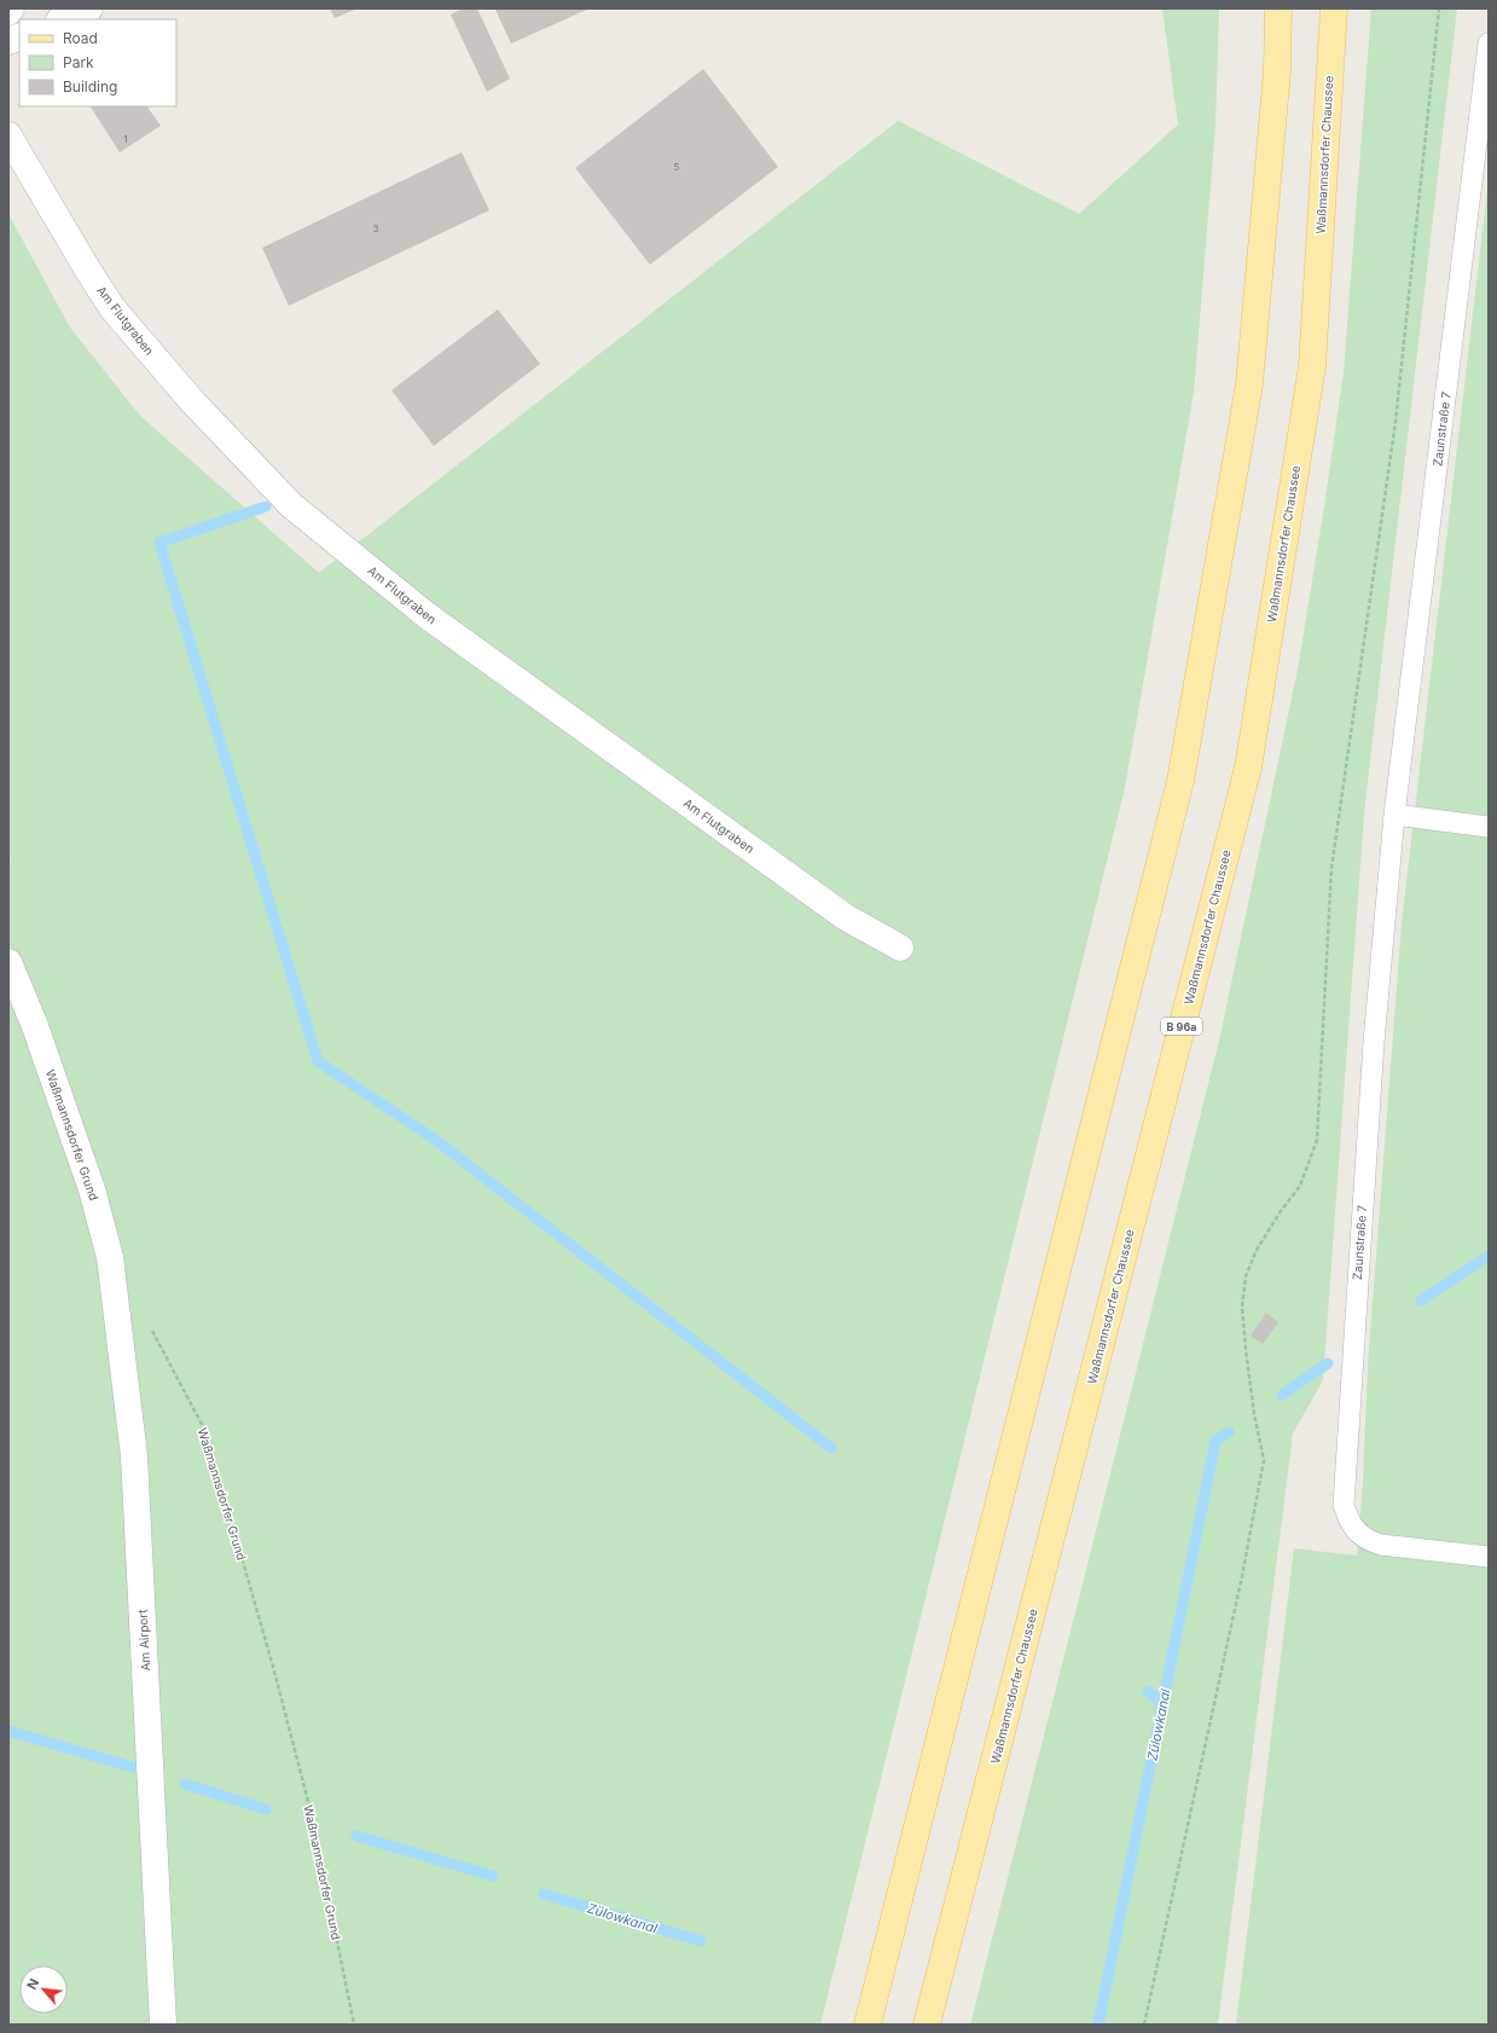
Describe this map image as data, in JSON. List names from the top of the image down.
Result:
{
  "streets": {
    "main road": ["Waßmannsdorfer Chaussee", "B 96a"],
    "street": ["Am Flutgraben", "Waßmannsdorfer Grund", "Am Airport"],
    "lane": ["Zaunstraße 7"]
  },
  "crossings": [
    ["Waßmannsdorfer Grund", "Am Airport"]
  ],
  "water": ["Zülowkanal"],
  "house_numbers": ["1", "5", "3"],
  "legend": ["Road", "Park", "Building"],
  "north": "top left"
}
